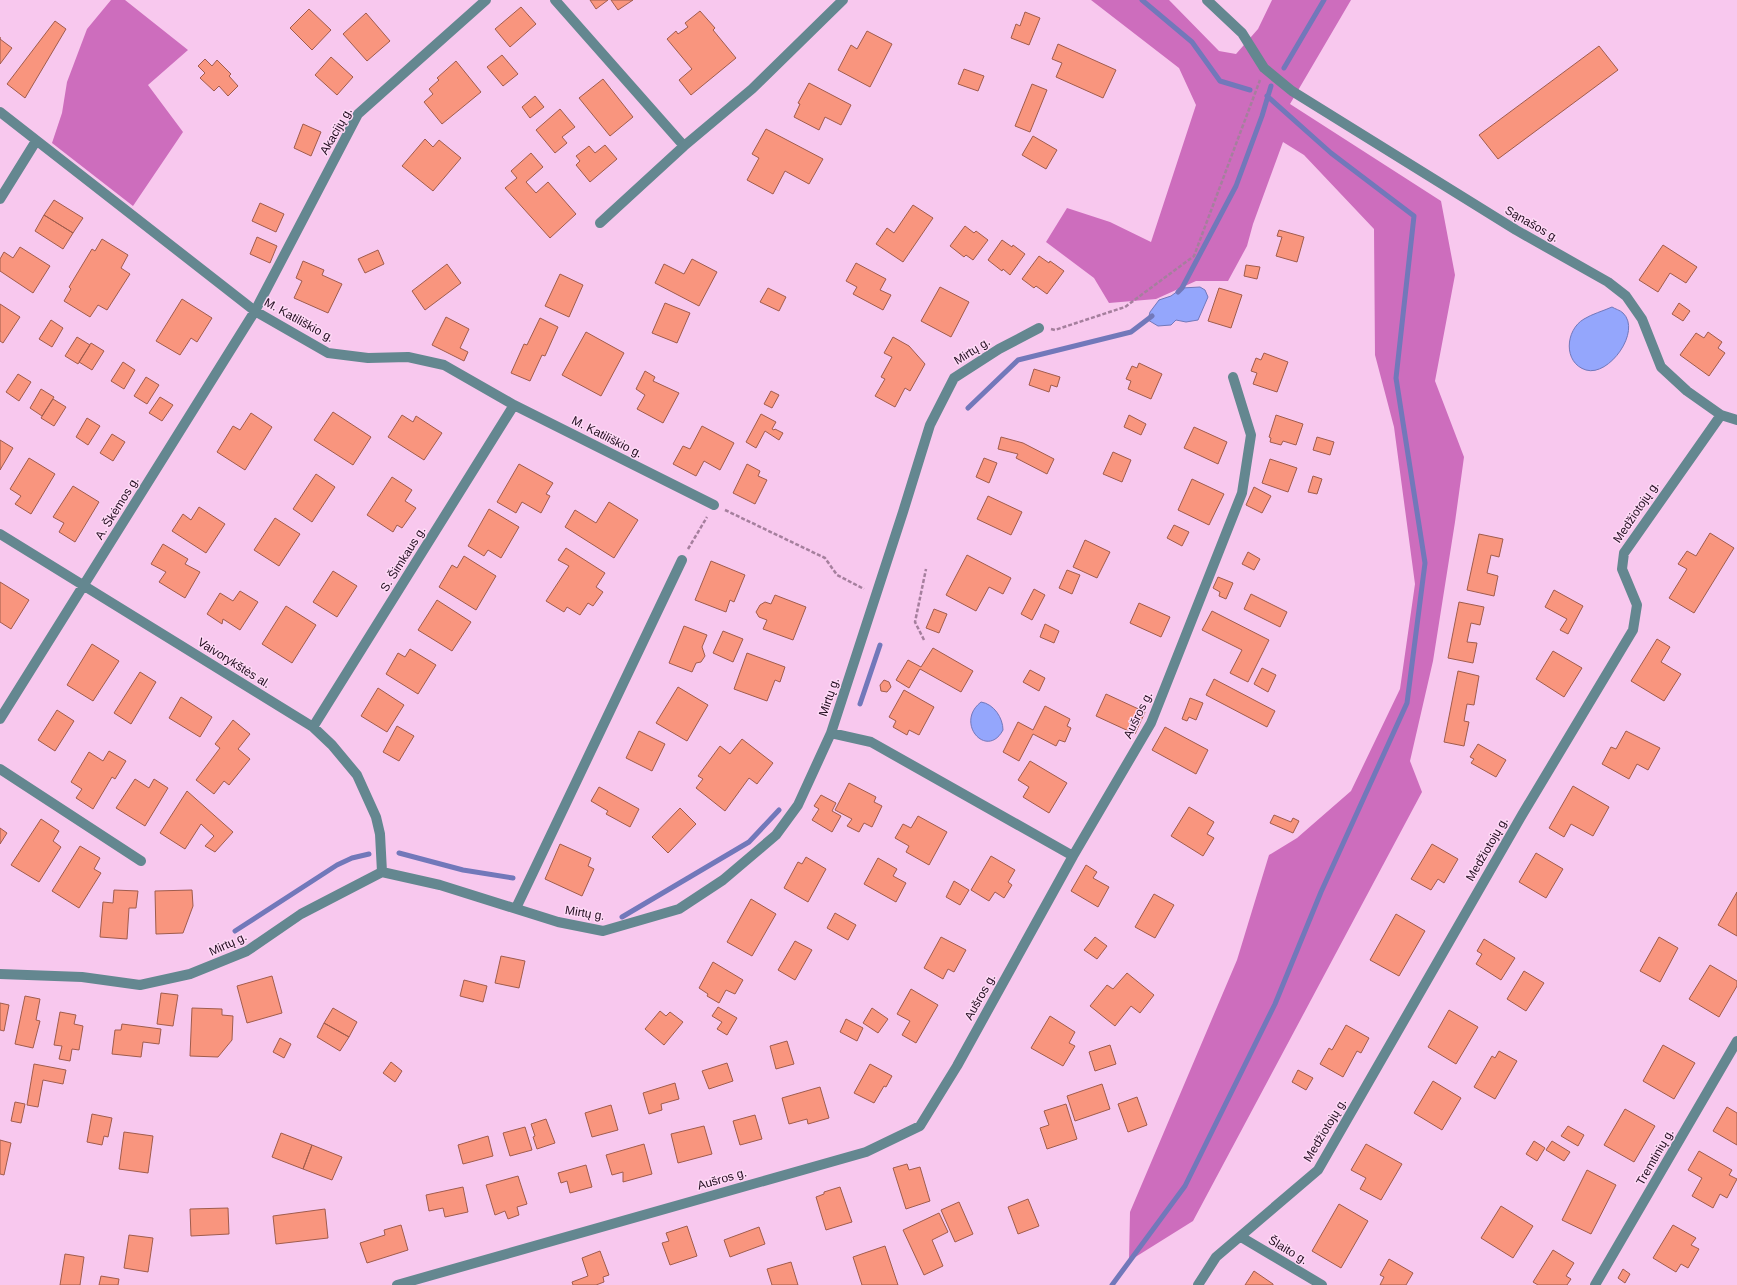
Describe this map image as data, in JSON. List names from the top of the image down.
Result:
{
  "streets": {
    "street": [
      "Akacijų g.",
      "Sąnašos g.",
      "M. Katiliškio g.",
      "Mirtų g.",
      "A. Škėmos g.",
      "Medžiotojų g.",
      "S. Šimkaus g.",
      "Vaivorykštės al.",
      "Aušros g.",
      "Tremtinių g.",
      "Šlaito g."
    ]
  },
  "crossings": [
    ["Akacijų g.", "M. Katiliškio g."],
    ["Akacijų g.", "A. Škėmos g."],
    ["Sąnašos g.", "Medžiotojų g."],
    ["M. Katiliškio g.", "A. Škėmos g."],
    ["M. Katiliškio g.", "S. Šimkaus g."],
    ["Mirtų g.", "Vaivorykštės al."],
    ["A. Škėmos g.", "Vaivorykštės al."],
    ["Medžiotojų g.", "Šlaito g."],
    ["S. Šimkaus g.", "Vaivorykštės al."]
  ]
}
